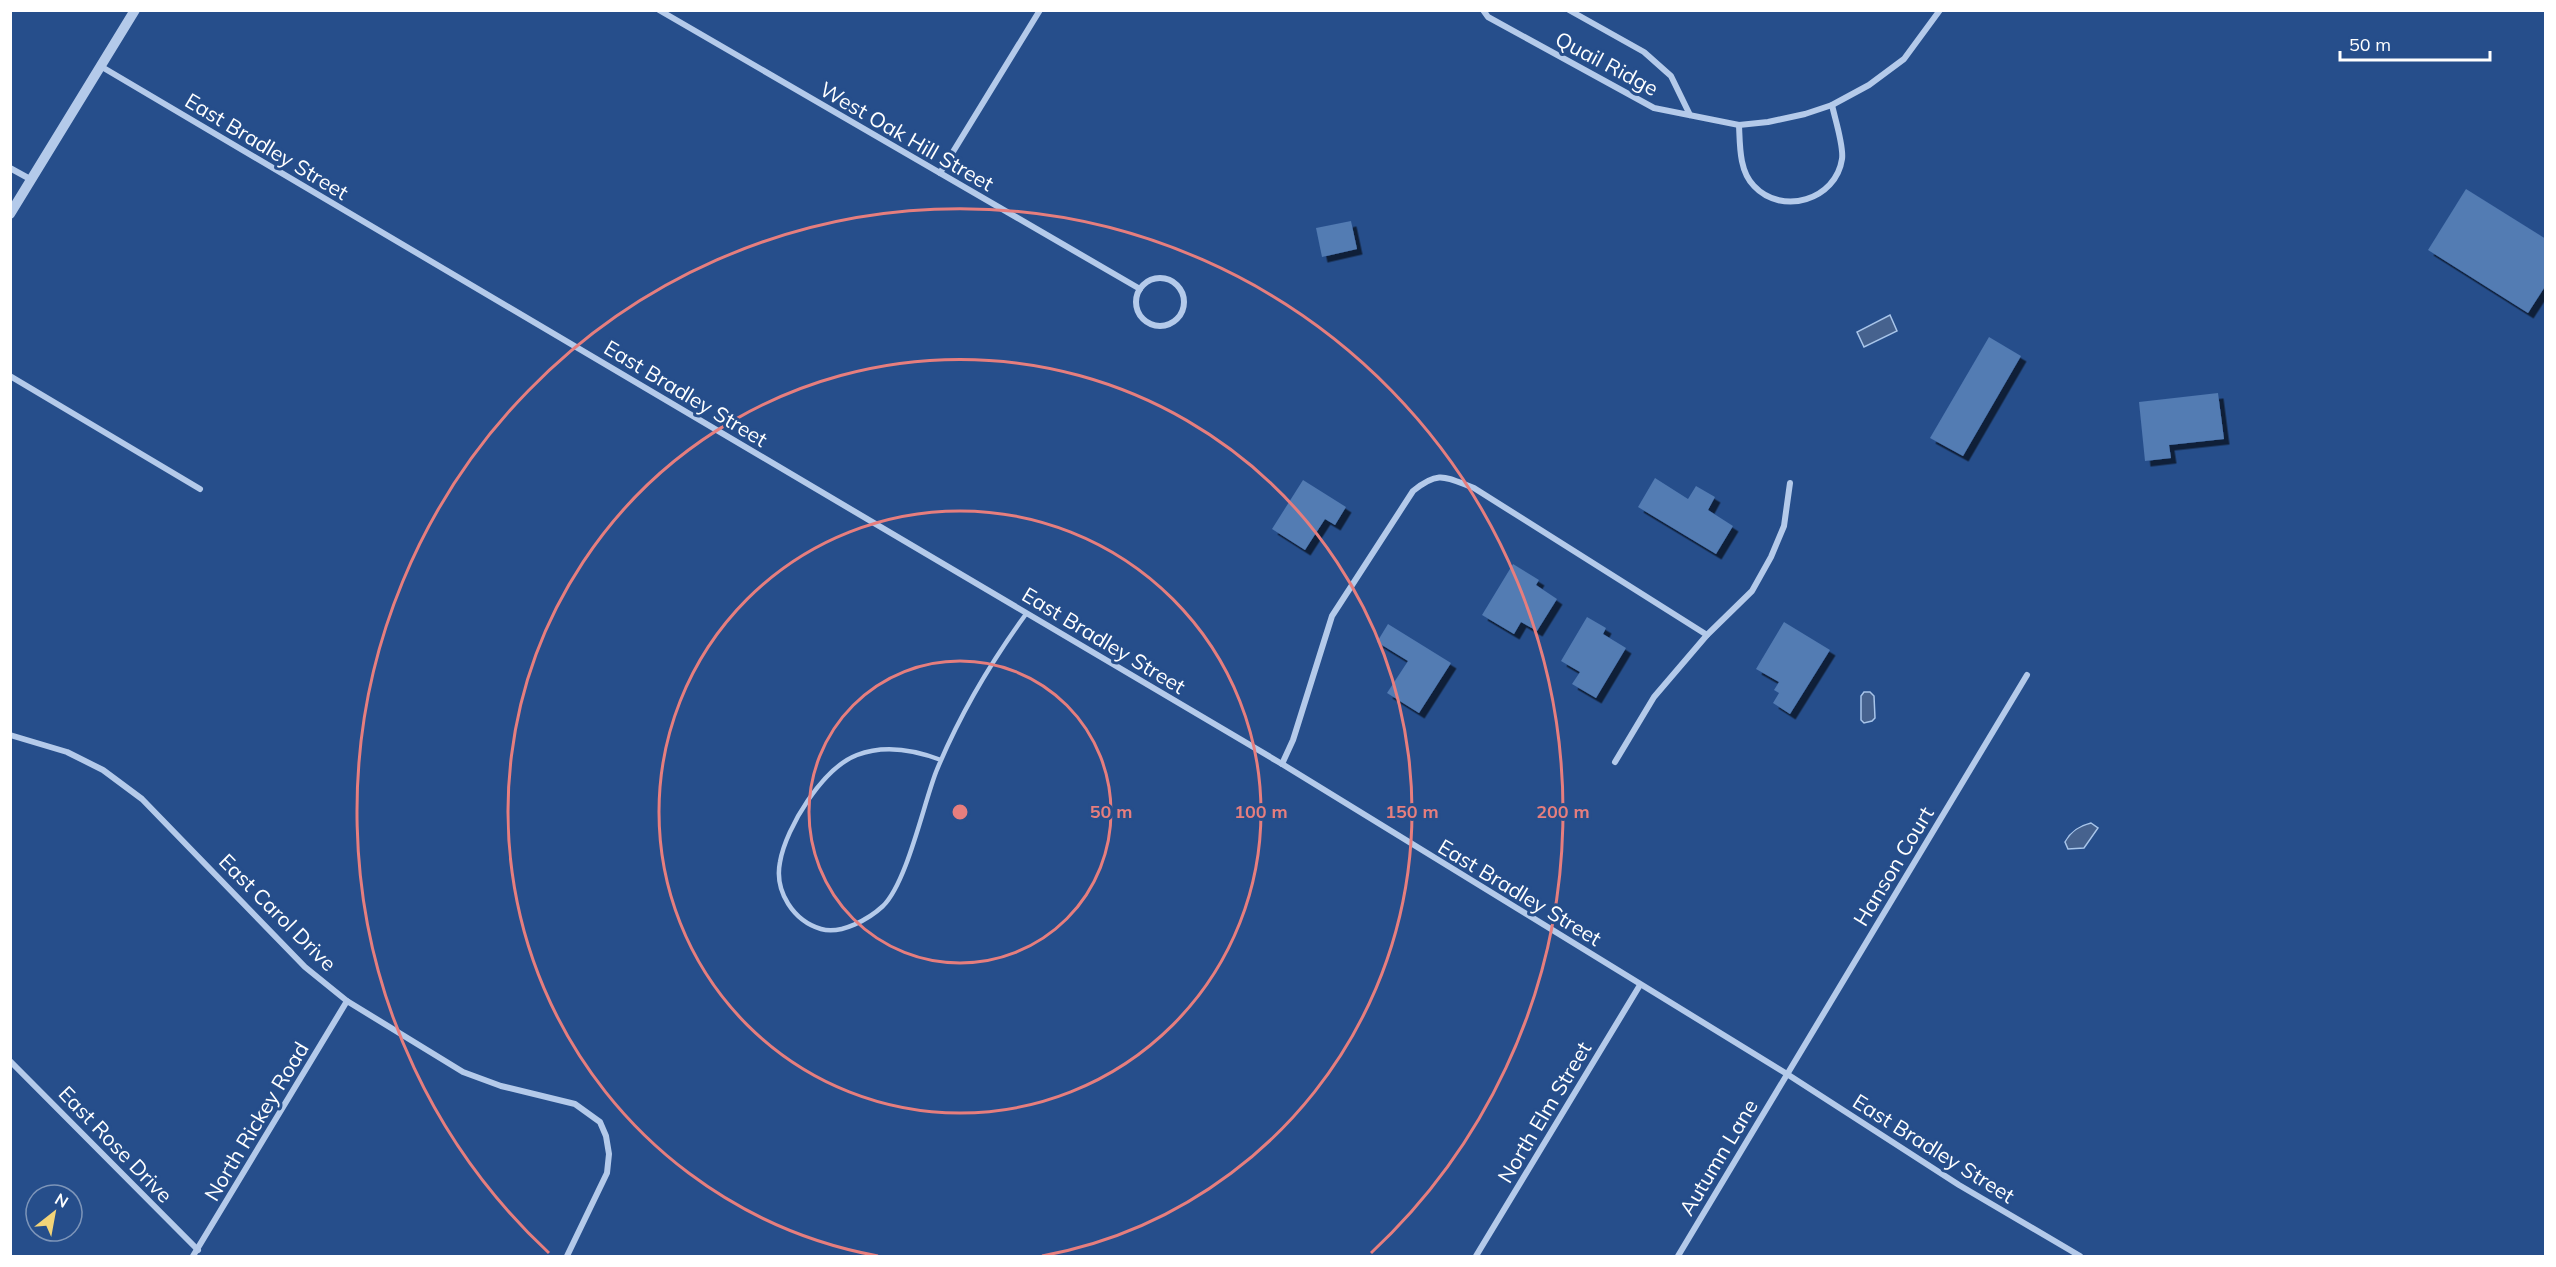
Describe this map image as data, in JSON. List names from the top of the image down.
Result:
{
  "streets": {
    "street": [
      "Quail Ridge",
      "West Oak Hill Street",
      "East Bradley Street",
      "Hanson Court",
      "East Carol Drive",
      "North Elm Street",
      "North Rickey Road",
      "East Rose Drive",
      "Autumn Lane"
    ]
  },
  "crossings": [
    ["East Bradley Street", "Hanson Court"],
    ["East Bradley Street", "North Elm Street"],
    ["East Bradley Street", "Autumn Lane"],
    ["Hanson Court", "Autumn Lane"],
    ["East Carol Drive", "North Rickey Road"],
    ["North Rickey Road", "East Rose Drive"]
  ],
  "scale_bar": "50 m",
  "north": "top right",
  "rings": [
    "50 m",
    "100 m",
    "150 m",
    "200 m"
  ]
}
